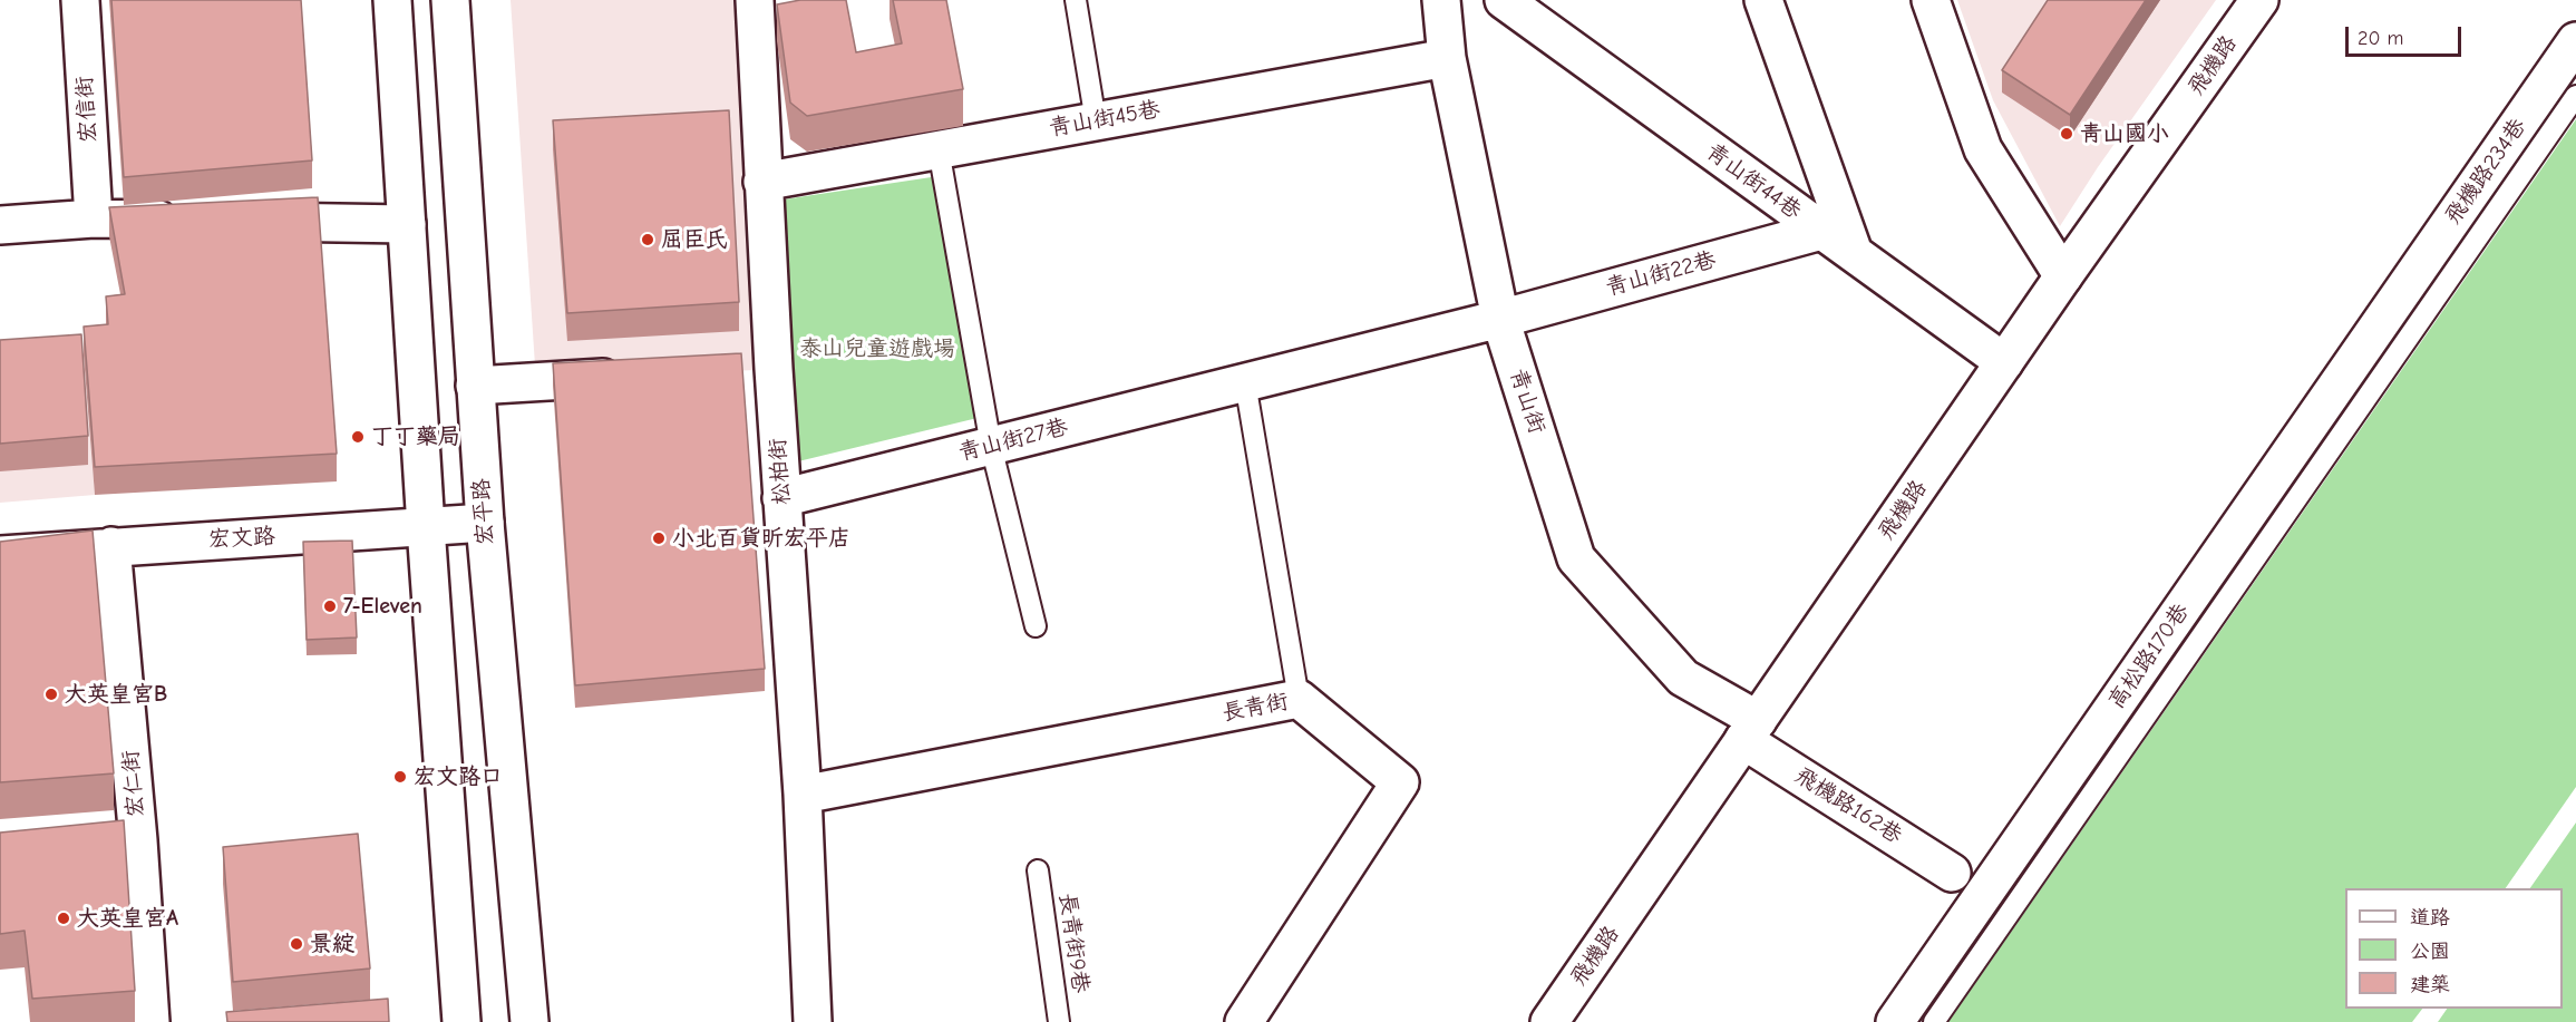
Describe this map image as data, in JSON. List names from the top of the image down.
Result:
{
  "streets": {
    "street": [
      "飛機路",
      "宏信街",
      "青山街45巷",
      "飛機路234巷",
      "青山街44巷",
      "青山街22巷",
      "青山街",
      "青山街27巷",
      "松柏街",
      "宏平路",
      "宏文路",
      "高松路170巷",
      "長青街",
      "宏仁街",
      "飛機路162巷"
    ],
    "lane": ["長青街9巷"]
  },
  "crossings": [
    ["飛機路", "青山街44巷"],
    ["飛機路", "青山街"],
    ["飛機路", "飛機路162巷"],
    ["青山街45巷", "青山街"],
    ["青山街45巷", "松柏街"],
    ["飛機路234巷", "高松路170巷"],
    ["青山街44巷", "青山街22巷"],
    ["青山街22巷", "青山街"],
    ["青山街22巷", "青山街27巷"],
    ["青山街", "青山街27巷"],
    ["青山街", "飛機路162巷"],
    ["青山街27巷", "松柏街"],
    ["松柏街", "長青街"],
    ["宏平路", "宏文路"],
    ["宏文路", "宏仁街"]
  ],
  "parks": ["泰山兒童遊戲場"],
  "places": [
    "青山國小",
    "屈臣氏",
    "丁丁藥局",
    "小北百貨昕宏平店",
    "7-Eleven",
    "大英皇宮B",
    "宏文路口",
    "大英皇宮A",
    "景綻"
  ],
  "legend": ["道路", "公園", "建築"],
  "scale_bar": "20 m"
}
